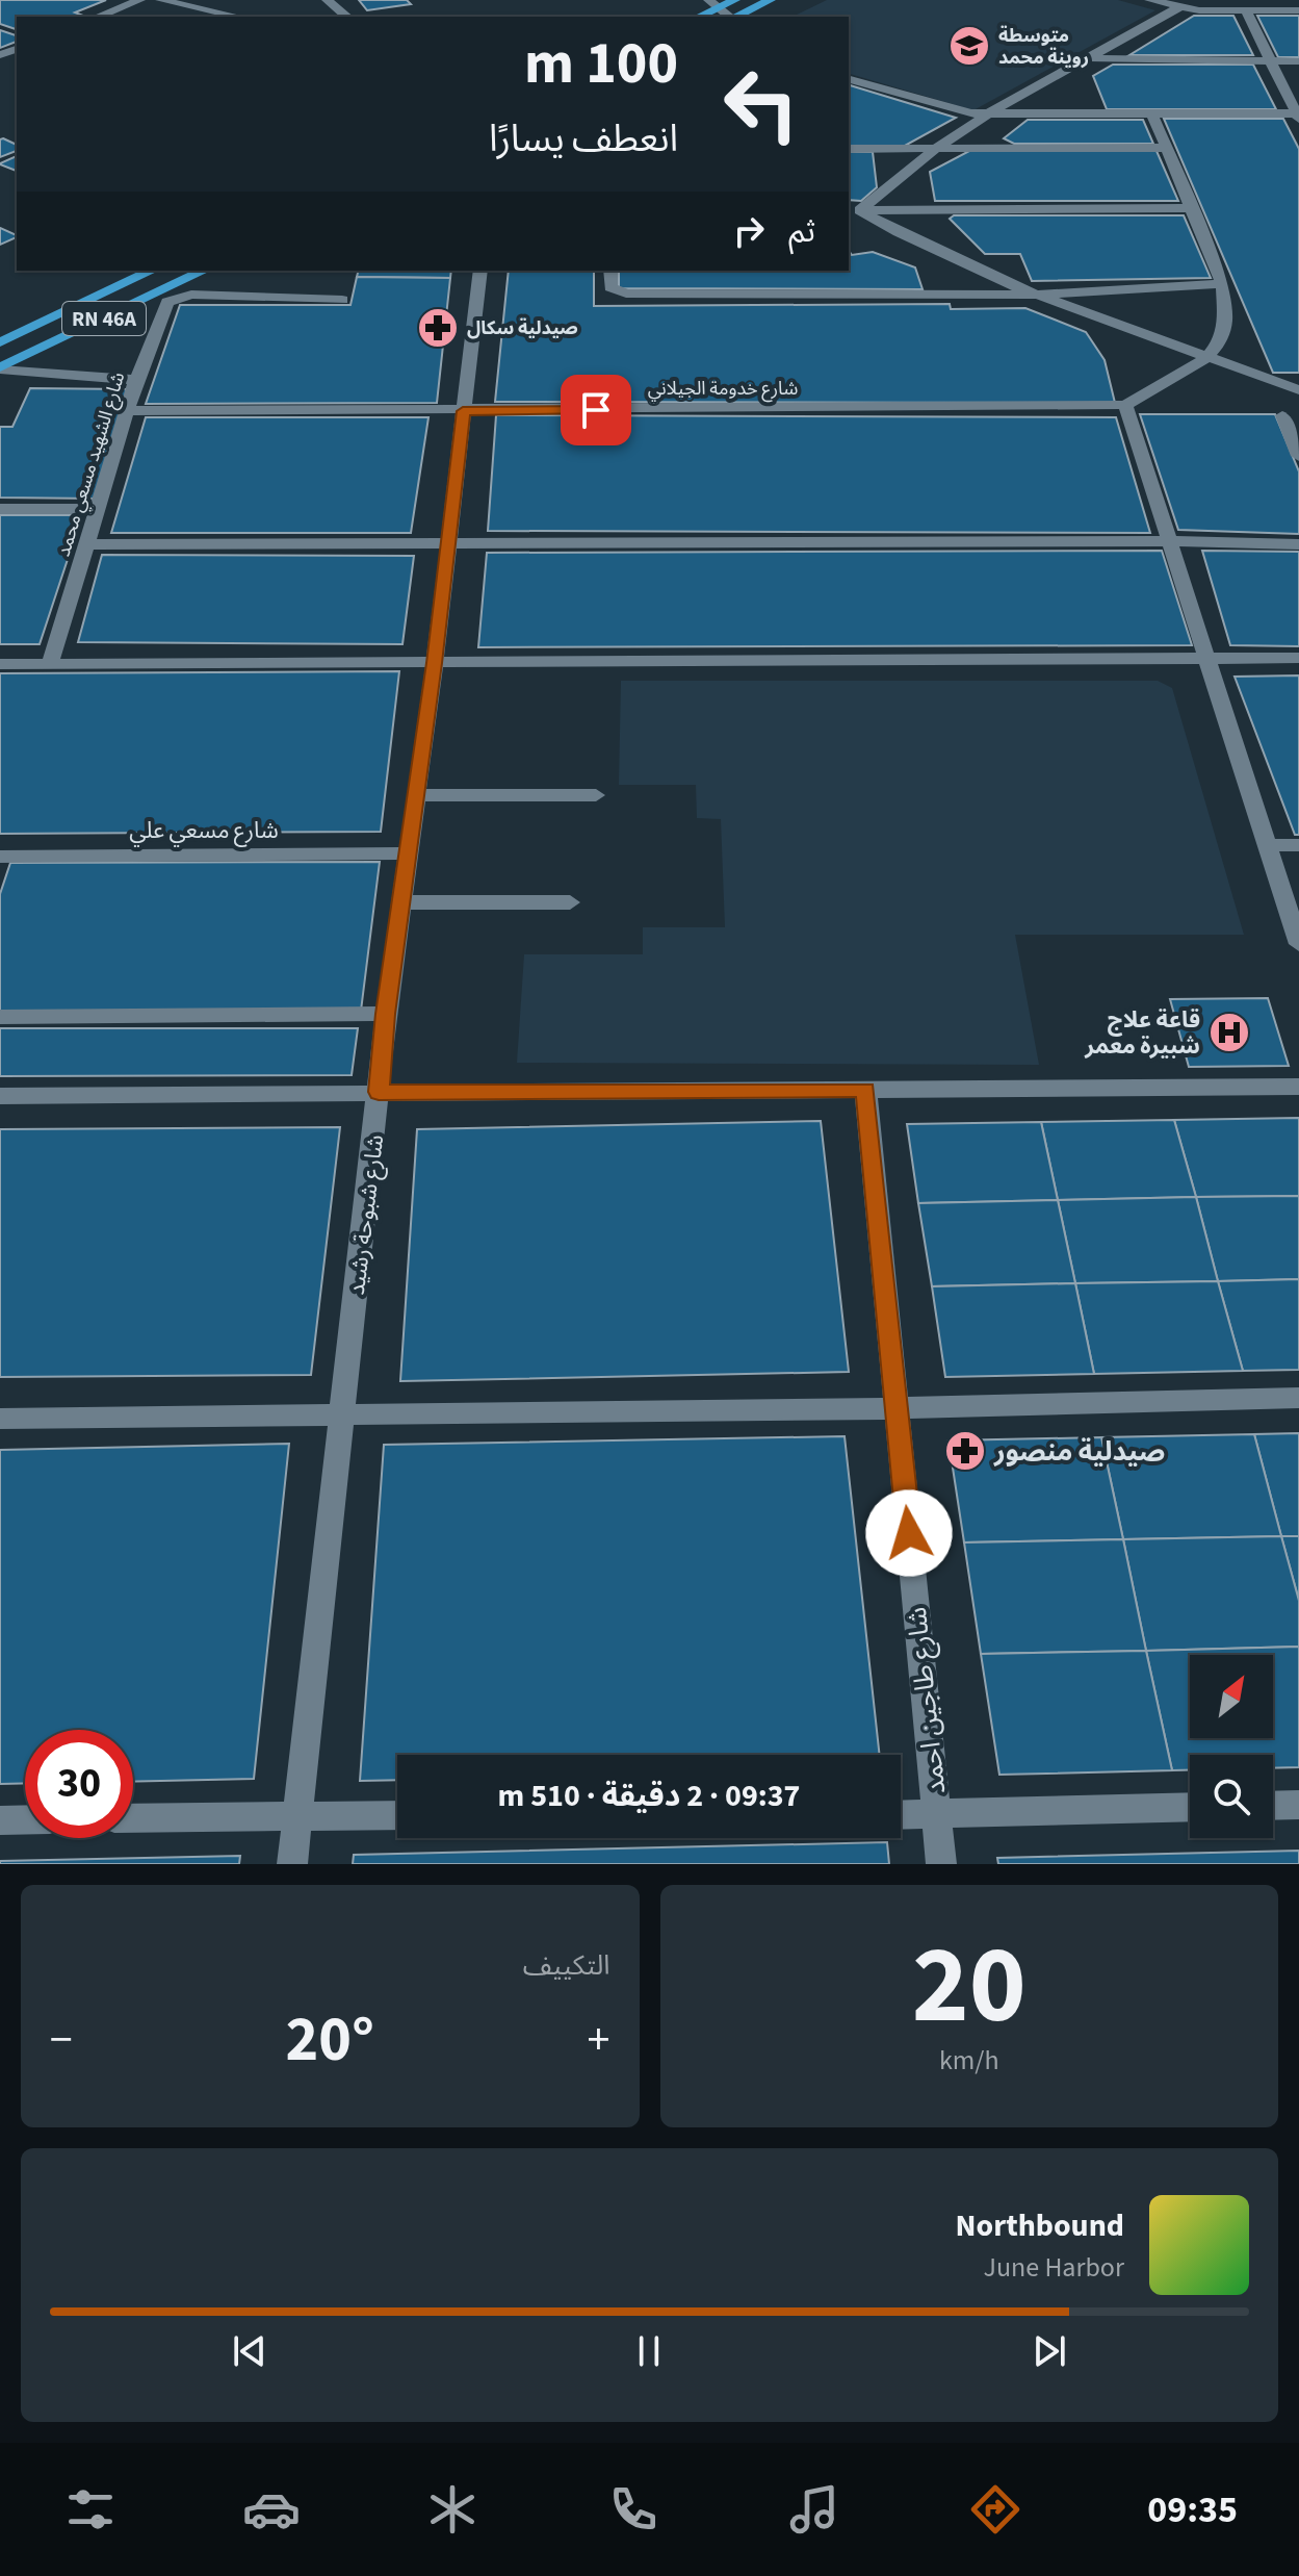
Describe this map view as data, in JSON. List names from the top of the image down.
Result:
{
  "streets": {
    "main road": ["RN 46A"],
    "street": [
      "شارع خدومة الجيلاني",
      "شارع الشهيد مسعي محمد",
      "شارع مسعي علي",
      "شارع شبوحة رشيد",
      "شارع طاجين احمد"
    ]
  },
  "crossings": [
    ["شارع خدومة الجيلاني", "شارع الشهيد مسعي محمد"],
    ["شارع خدومة الجيلاني", "شارع شبوحة رشيد"],
    ["شارع مسعي علي", "شارع شبوحة رشيد"]
  ],
  "places": {
    "school or university": ["متوسطة روينة محمد"],
    "pharmacy": ["صيدلية سكال", "صيدلية منصور"],
    "hospital": ["قاعة علاج شبيرة معمر"]
  },
  "north": "top right",
  "page": {
    "turn": ["100 m", "انعطف يسارًا"],
    "then": "ثم",
    "limit": "30",
    "trip": "09:37 · 2 دقيقة · 510 m",
    "tile": [
      ["20", "km/h"],
      "التكييف"
    ],
    "heat": ["−", "20°", "+"],
    "song": ["Northbound", "June Harbor"],
    "tabs": "09:35"
  }
}
